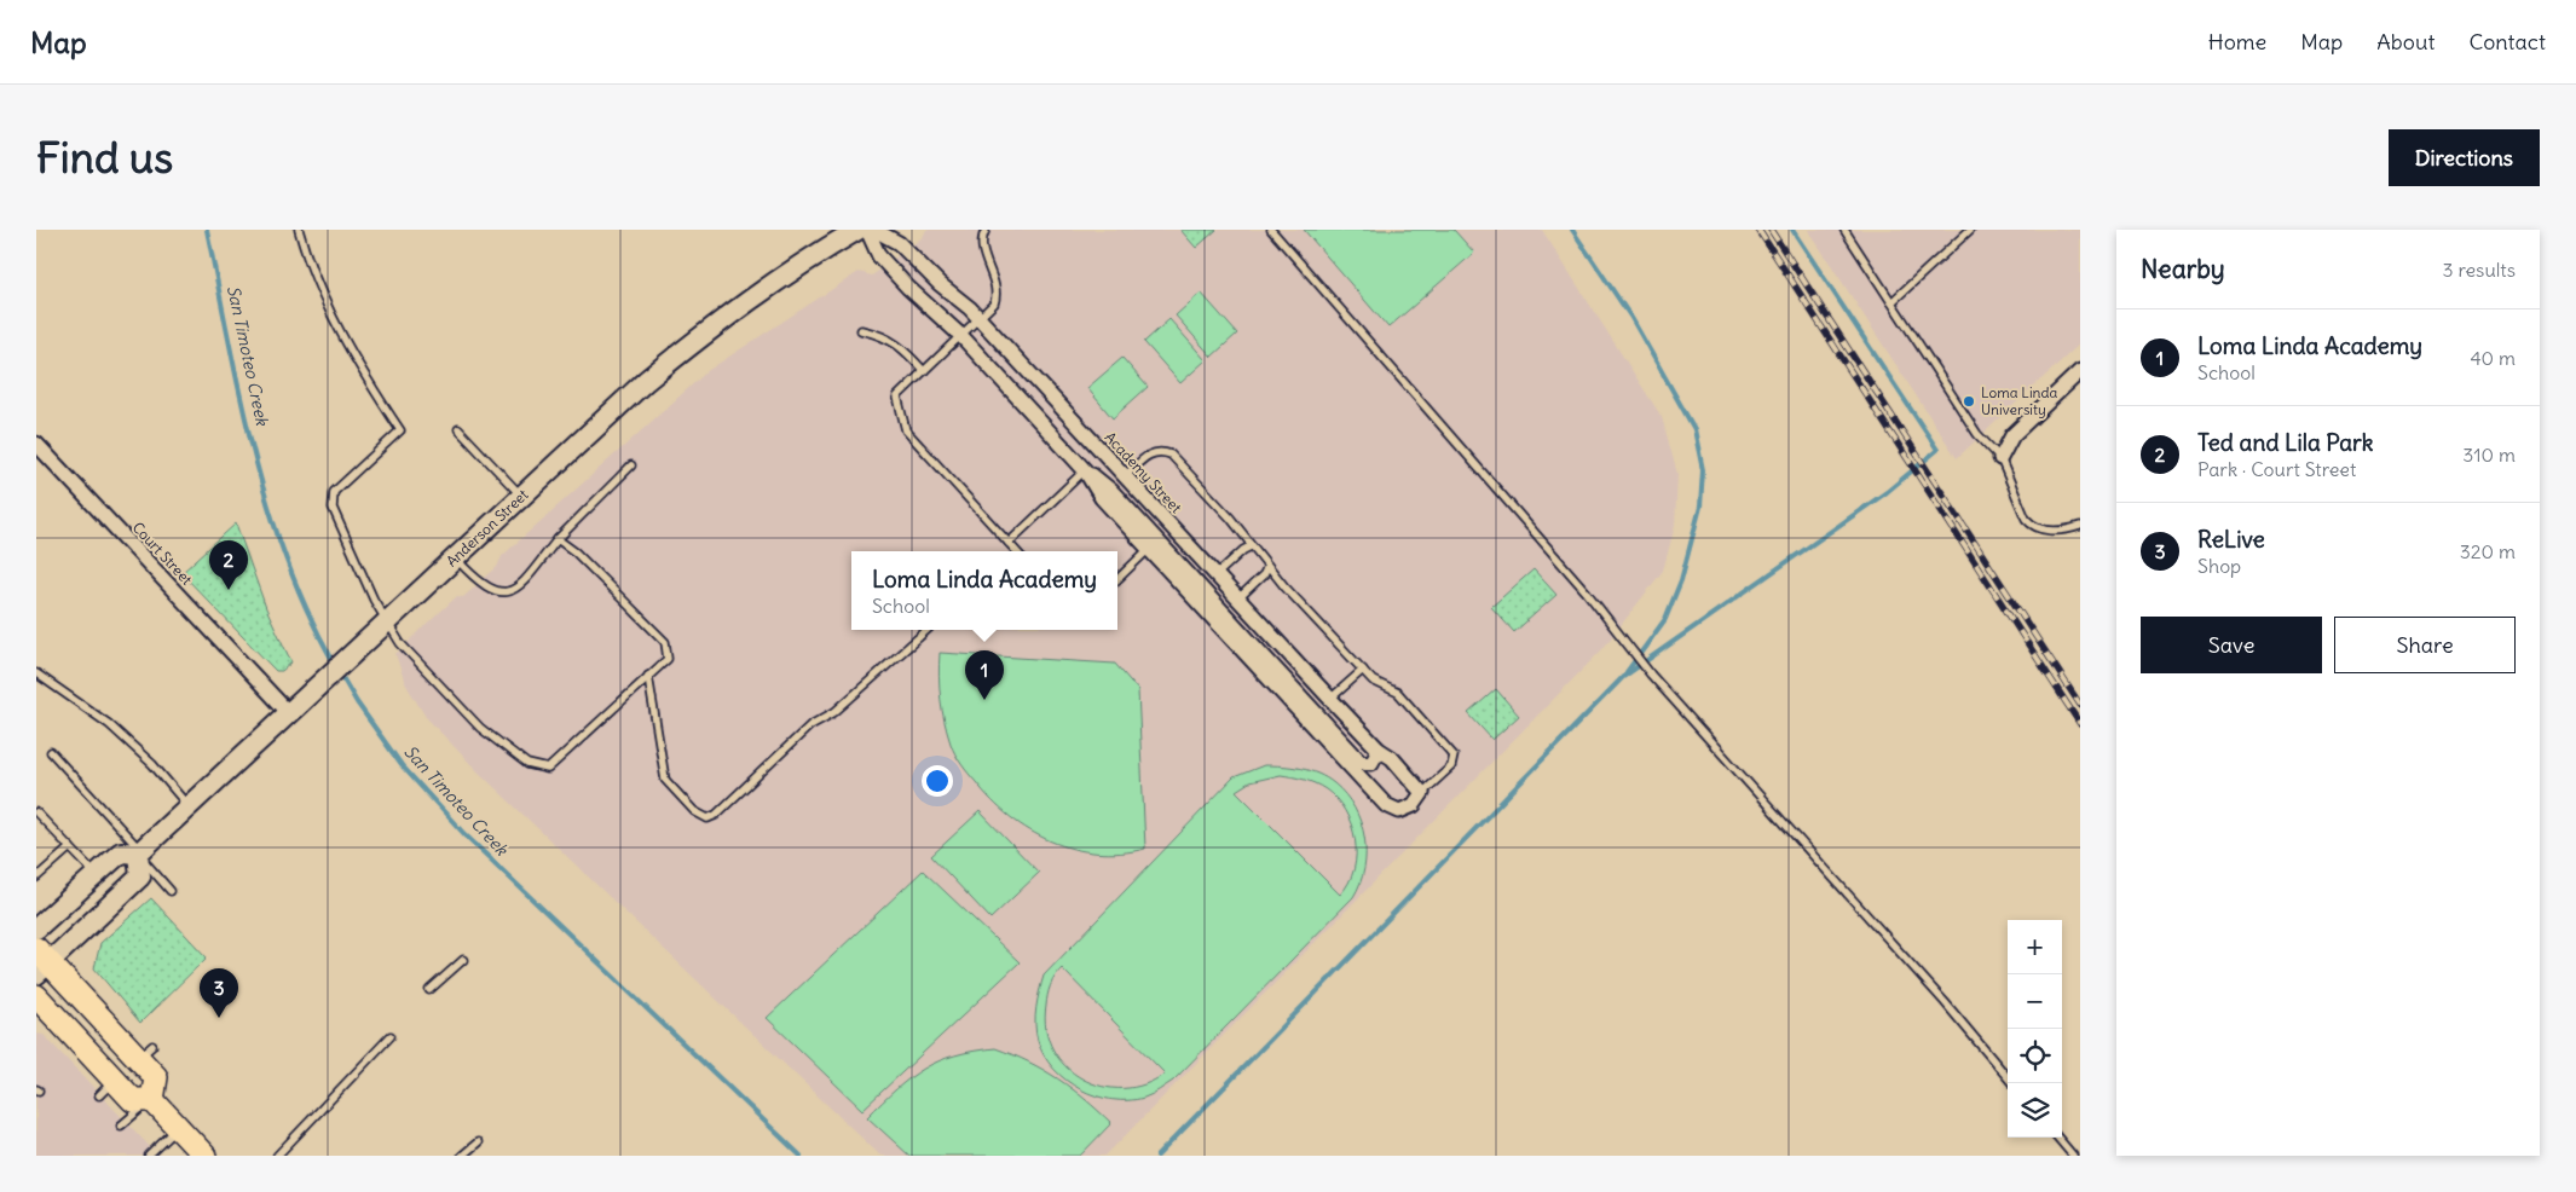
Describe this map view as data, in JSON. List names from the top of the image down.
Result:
{
  "streets": {
    "main road": ["Anderson Street"],
    "street": ["Academy Street", "Court Street"]
  },
  "crossings": [
    ["Anderson Street", "Court Street"]
  ],
  "water": ["San Timoteo Creek"],
  "places": ["Loma Linda University"],
  "page": {
    "header": "Map",
    "nav": [
      "Home",
      "Map",
      "About",
      "Contact"
    ],
    "buttons": [
      "Directions",
      ["Save", "Share"]
    ],
    "title": "Find us",
    "heading": ["Nearby", "3 results"],
    "list": [
      {
        "mark": "1",
        "name": "Loma Linda Academy",
        "note": "School",
        "value": "40 m"
      },
      {
        "mark": "2",
        "name": "Ted and Lila Park",
        "note": "Park · Court Street",
        "value": "310 m"
      },
      {
        "mark": "3",
        "name": "ReLive",
        "note": "Shop",
        "value": "320 m"
      }
    ],
    "pins": ["2", "1", "3"],
    "popup": ["Loma Linda Academy", "School"],
    "map_buttons": ["+", "−"]
  }
}
